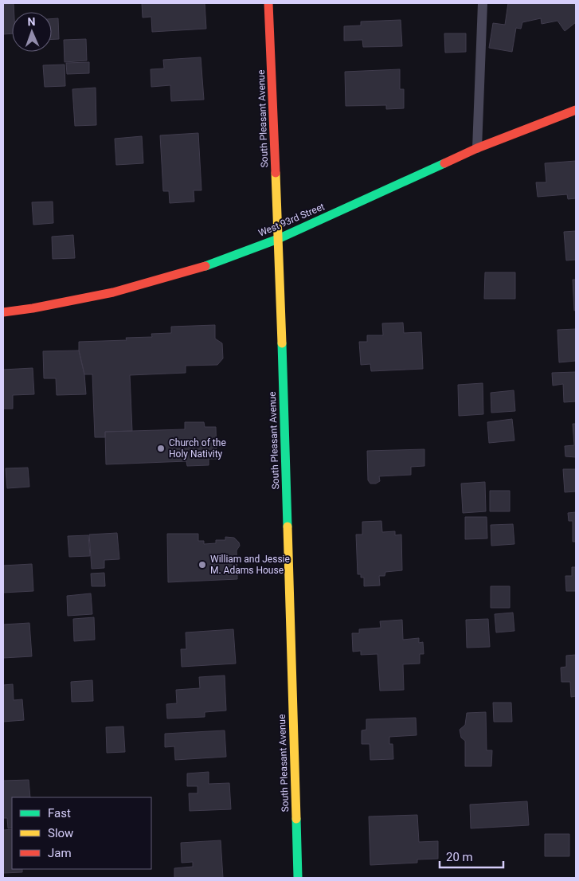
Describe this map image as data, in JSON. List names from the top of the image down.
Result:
{
  "streets": {
    "street": ["South Pleasant Avenue", "West 93rd Street"]
  },
  "crossings": [
    ["South Pleasant Avenue", "West 93rd Street"]
  ],
  "places": ["Church of the Holy Nativity", "William and Jessie M. Adams House"],
  "legend": ["Fast", "Slow", "Jam"],
  "scale_bar": "20 m",
  "north": "top"
}
